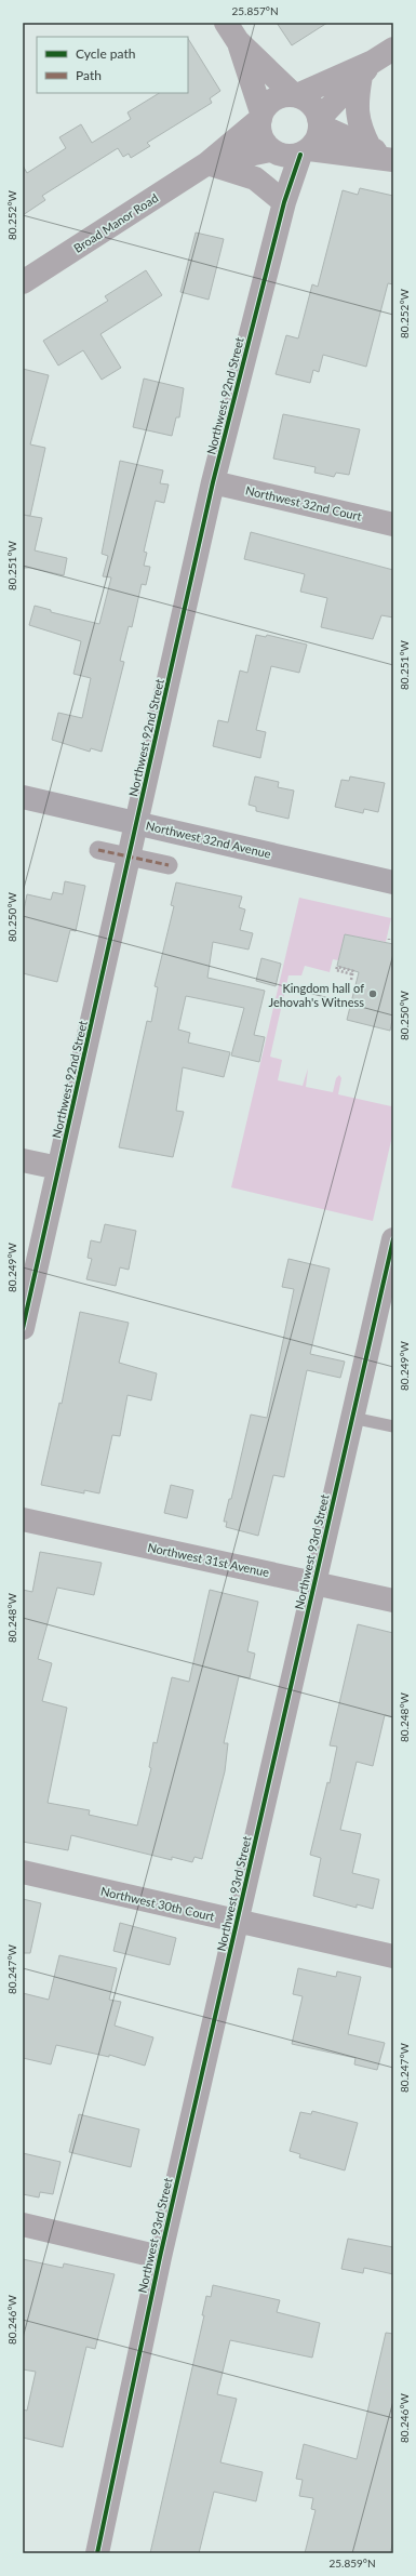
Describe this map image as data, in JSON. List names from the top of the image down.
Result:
{
  "streets": {
    "main road": ["Northwest 32nd Avenue"],
    "street": [
      "Broad Manor Road",
      "Northwest 92nd Street",
      "Northwest 32nd Court",
      "Northwest 93rd Street",
      "Northwest 31st Avenue",
      "Northwest 30th Court"
    ]
  },
  "crossings": [
    ["Broad Manor Road", "Northwest 92nd Street"],
    ["Northwest 92nd Street", "Northwest 32nd Court"],
    ["Northwest 92nd Street", "Northwest 32nd Avenue"],
    ["Northwest 93rd Street", "Northwest 31st Avenue"],
    ["Northwest 93rd Street", "Northwest 30th Court"]
  ],
  "places": ["Kingdom hall of Jehovah's Witness"],
  "legend": ["Cycle path", "Path"],
  "coordinates": [
    "25.857°N",
    "80.252°W",
    "80.251°W",
    "80.250°W",
    "80.249°W",
    "80.248°W",
    "80.247°W",
    "80.246°W",
    "25.859°N"
  ]
}
